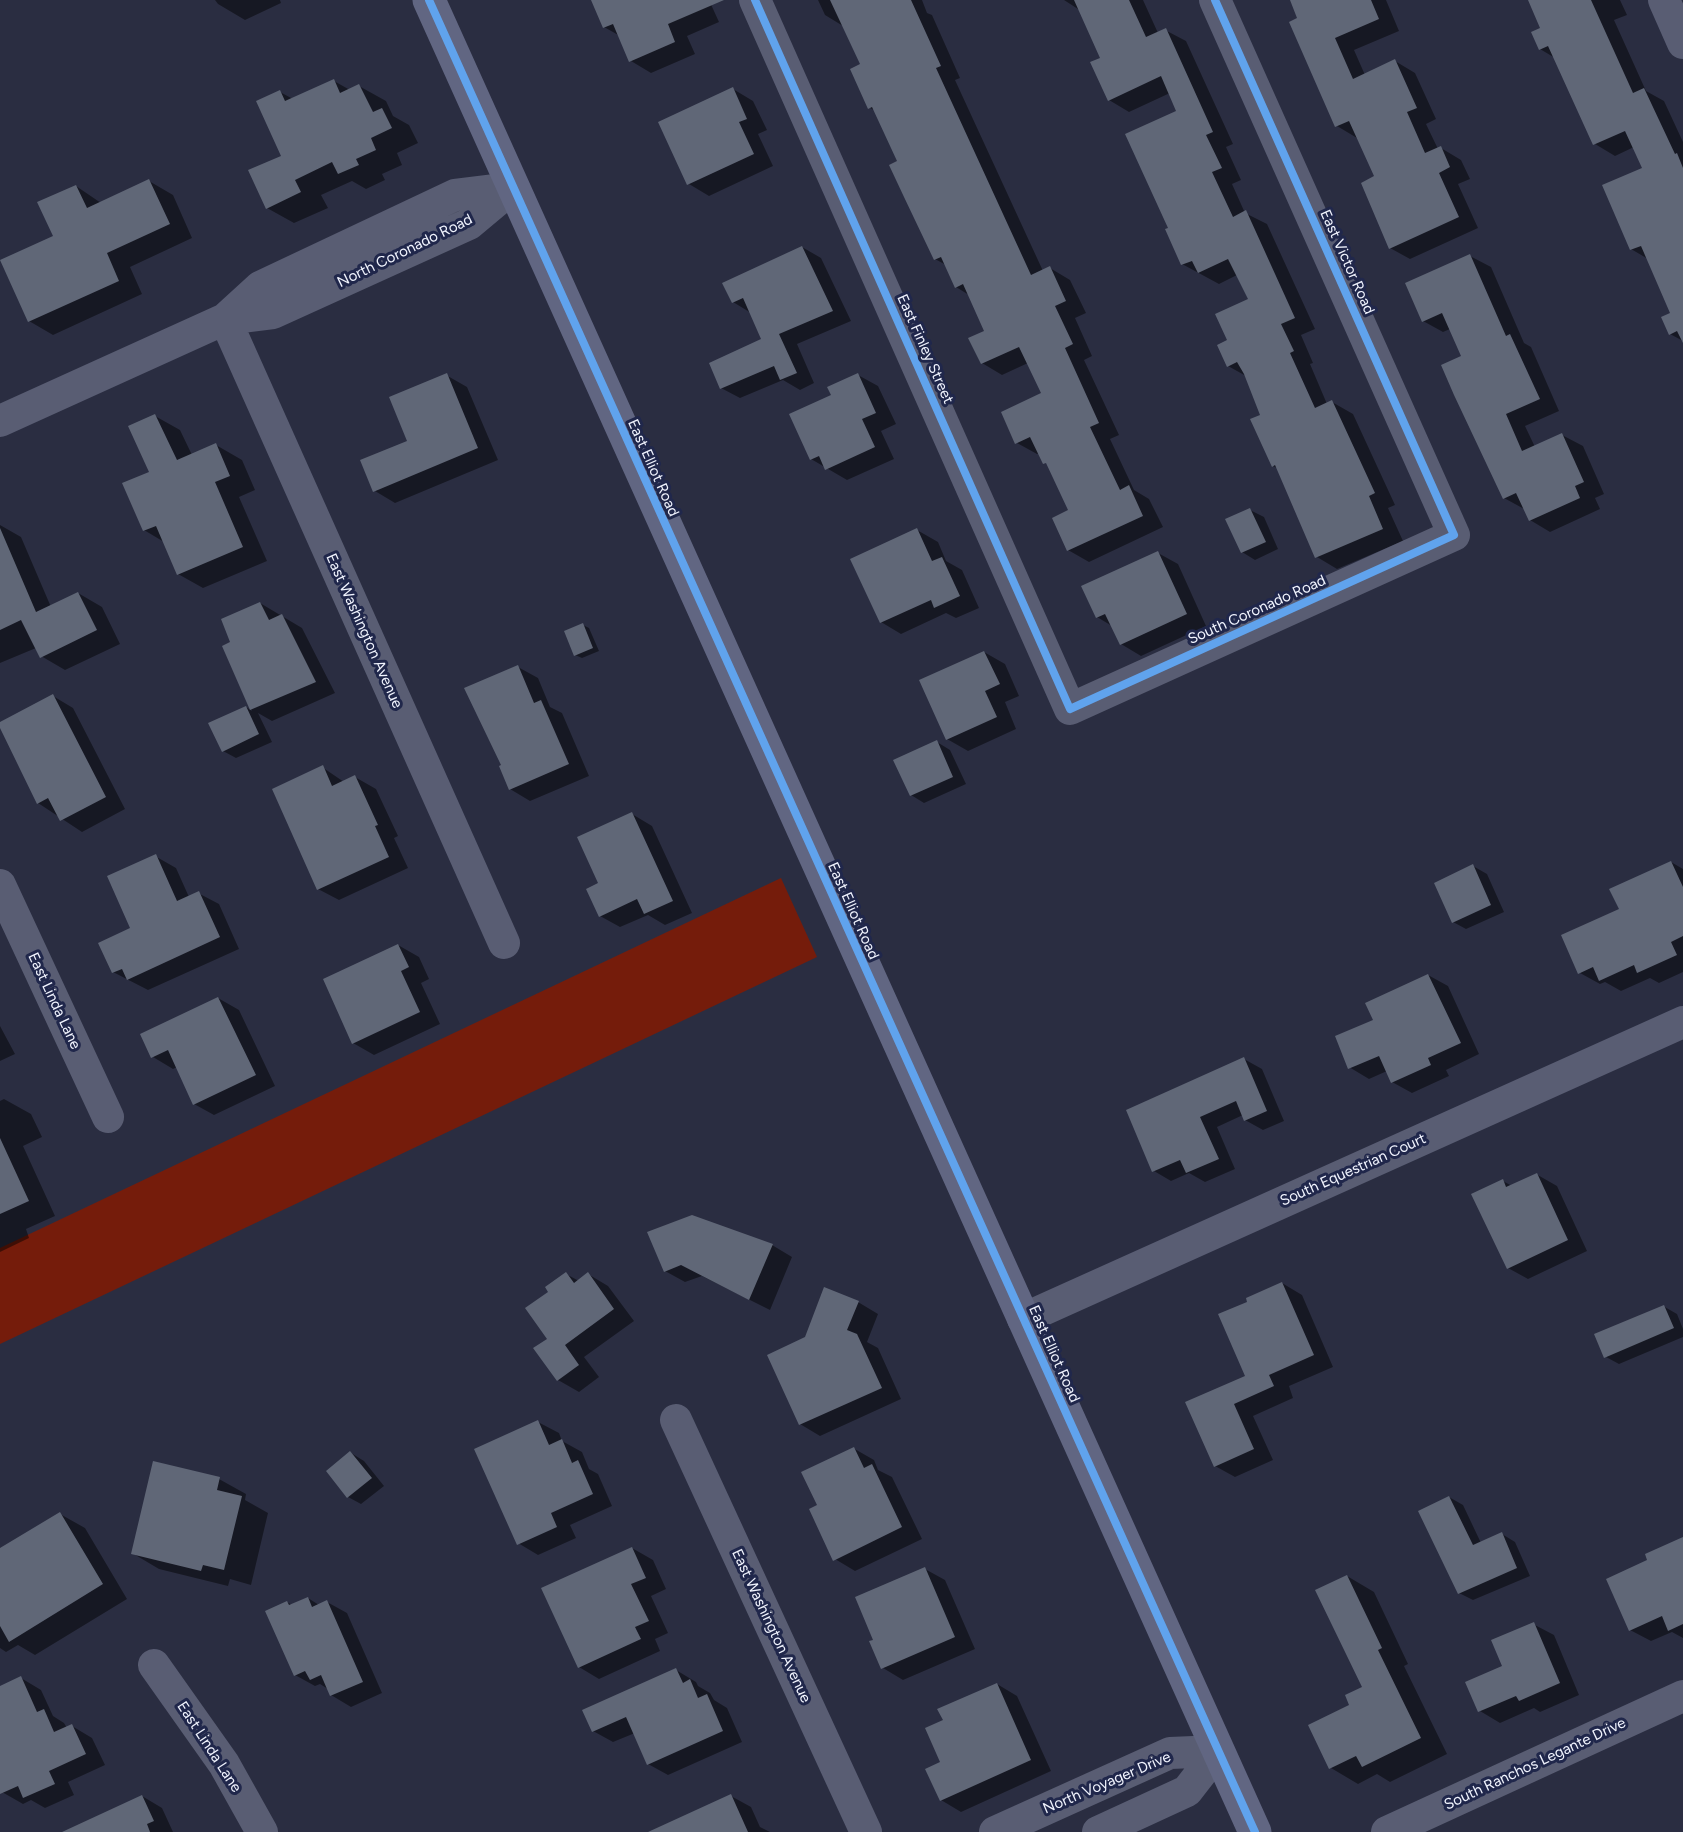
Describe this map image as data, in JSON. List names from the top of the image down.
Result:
{
  "streets": {
    "main road": ["East Elliot Road"],
    "street": [
      "North Coronado Road",
      "East Victor Road",
      "East Finley Street",
      "South Coronado Road",
      "East Washington Avenue",
      "East Linda Lane",
      "South Equestrian Court",
      "South Ranchos Legante Drive",
      "North Voyager Drive"
    ]
  },
  "crossings": [
    ["North Coronado Road", "East Elliot Road"],
    ["North Coronado Road", "East Washington Avenue"],
    ["East Victor Road", "South Coronado Road"],
    ["East Finley Street", "South Coronado Road"],
    ["East Elliot Road", "South Equestrian Court"],
    ["East Elliot Road", "North Voyager Drive"]
  ]
}
